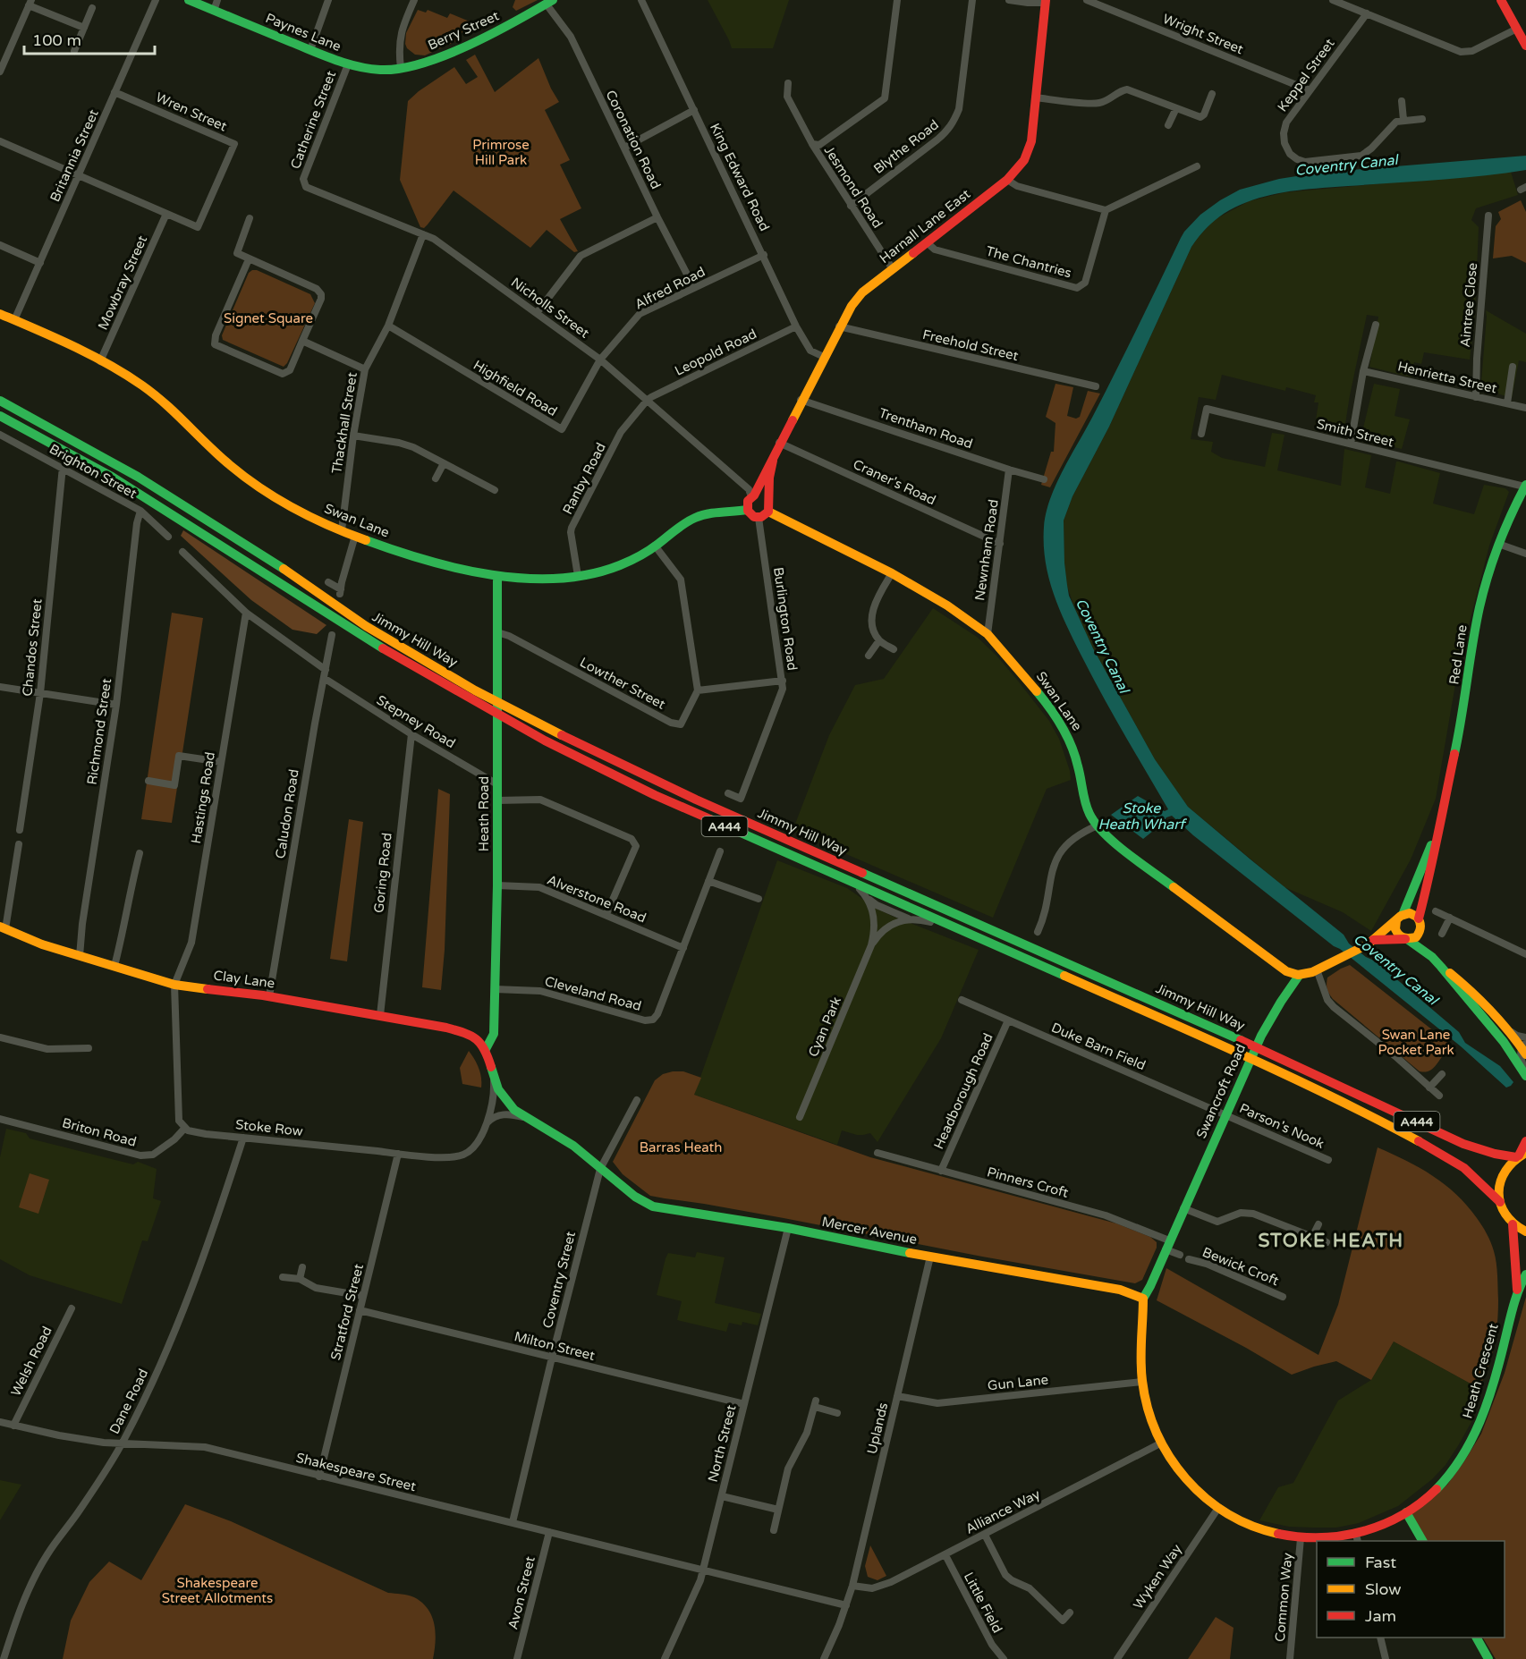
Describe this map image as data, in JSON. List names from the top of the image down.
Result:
{
  "streets": {
    "main road": [
      "Berry Street",
      "Paynes Lane",
      "Harnall Lane East",
      "Swan Lane",
      "Jimmy Hill Way",
      "Red Lane",
      "Heath Road",
      "A444",
      "Clay Lane",
      "Swancroft Road",
      "Mercer Avenue",
      "Heath Crescent"
    ],
    "street": [
      "Wright Street",
      "Keppel Street",
      "Wren Street",
      "Catherine Street",
      "Coronation Road",
      "Blythe Road",
      "Britannia Street",
      "King Edward Road",
      "Jesmond Road",
      "The Chantries",
      "Mowbray Street",
      "Alfred Road",
      "Aintree Close",
      "Nicholls Street",
      "Freehold Street",
      "Leopold Road",
      "Henrietta Street",
      "Highfield Road",
      "Thackhall Street",
      "Trentham Road",
      "Smith Street",
      "Brighton Street",
      "Ranby Road",
      "Craner's Road",
      "Newnham Road",
      "Burlington Road",
      "Chandos Street",
      "Lowther Street",
      "Stepney Road",
      "Richmond Street",
      "Hastings Road",
      "Caludon Road",
      "Goring Road",
      "Alverstone Road",
      "Cleveland Road",
      "Cyan Park",
      "Duke Barn Field",
      "Headborough Road",
      "Parson's Nook",
      "Stoke Row",
      "Briton Road",
      "Pinners Croft",
      "Bewick Croft",
      "Coventry Street",
      "Stratford Street",
      "Milton Street",
      "Welsh Road",
      "Gun Lane",
      "Dane Road",
      "Uplands",
      "North Street",
      "Shakespeare Street",
      "Alliance Way",
      "Wyken Way",
      "Avon Street",
      "Common Way",
      "Little Field"
    ]
  },
  "crossings": [
    ["Berry Street", "Paynes Lane"],
    ["Berry Street", "Catherine Street"],
    ["Berry Street", "Coronation Road"],
    ["Paynes Lane", "Catherine Street"],
    ["Wright Street", "Keppel Street"],
    ["Wren Street", "Britannia Street"],
    ["Wren Street", "Mowbray Street"],
    ["Catherine Street", "Nicholls Street"],
    ["Coronation Road", "Alfred Road"],
    ["Blythe Road", "Jesmond Road"],
    ["Britannia Street", "Swan Lane"],
    ["King Edward Road", "Harnall Lane East"],
    ["King Edward Road", "Alfred Road"],
    ["King Edward Road", "Leopold Road"],
    ["Jesmond Road", "Harnall Lane East"],
    ["Harnall Lane East", "The Chantries"],
    ["Harnall Lane East", "Nicholls Street"],
    ["Harnall Lane East", "Freehold Street"],
    ["Harnall Lane East", "Trentham Road"],
    ["Harnall Lane East", "Craner's Road"],
    ["Harnall Lane East", "Swan Lane"],
    ["Harnall Lane East", "Burlington Road"],
    ["Mowbray Street", "Swan Lane"],
    ["Alfred Road", "Nicholls Street"],
    ["Alfred Road", "Highfield Road"],
    ["Aintree Close", "Henrietta Street"],
    ["Nicholls Street", "Leopold Road"],
    ["Nicholls Street", "Highfield Road"],
    ["Nicholls Street", "Thackhall Street"],
    ["Nicholls Street", "Ranby Road"],
    ["Nicholls Street", "Swan Lane"],
    ["Nicholls Street", "Burlington Road"],
    ["Leopold Road", "Ranby Road"],
    ["Highfield Road", "Thackhall Street"],
    ["Thackhall Street", "Swan Lane"],
    ["Trentham Road", "Newnham Road"],
    ["Smith Street", "Red Lane"],
    ["Brighton Street", "Chandos Street"],
    ["Brighton Street", "Richmond Street"],
    ["Ranby Road", "Swan Lane"],
    ["Craner's Road", "Newnham Road"],
    ["Swan Lane", "Newnham Road"],
    ["Swan Lane", "Burlington Road"],
    ["Swan Lane", "Heath Road"],
    ["Swan Lane", "Swancroft Road"],
    ["Jimmy Hill Way", "Cyan Park"],
    ["Lowther Street", "Heath Road"],
    ["Stepney Road", "Caludon Road"],
    ["Stepney Road", "Heath Road"],
    ["Stepney Road", "Goring Road"],
    ["Richmond Street", "Clay Lane"],
    ["Hastings Road", "Clay Lane"],
    ["Caludon Road", "Clay Lane"],
    ["Heath Road", "Alverstone Road"],
    ["Heath Road", "Clay Lane"],
    ["Heath Road", "Cleveland Road"],
    ["Heath Road", "Mercer Avenue"],
    ["Goring Road", "Clay Lane"],
    ["Alverstone Road", "Cleveland Road"],
    ["Clay Lane", "Mercer Avenue"],
    ["Duke Barn Field", "Headborough Road"],
    ["Duke Barn Field", "Swancroft Road"],
    ["Duke Barn Field", "Parson's Nook"],
    ["Headborough Road", "Pinners Croft"],
    ["Swancroft Road", "Parson's Nook"],
    ["Swancroft Road", "Pinners Croft"],
    ["Swancroft Road", "Mercer Avenue"],
    ["Swancroft Road", "Heath Crescent"],
    ["Stoke Row", "Briton Road"],
    ["Stoke Row", "Stratford Street"],
    ["Stoke Row", "Dane Road"],
    ["Mercer Avenue", "Coventry Street"],
    ["Mercer Avenue", "Heath Crescent"],
    ["Mercer Avenue", "Uplands"],
    ["Mercer Avenue", "North Street"],
    ["Coventry Street", "Milton Street"],
    ["Coventry Street", "Shakespeare Street"],
    ["Stratford Street", "Milton Street"],
    ["Stratford Street", "Shakespeare Street"],
    ["Milton Street", "North Street"],
    ["Welsh Road", "Shakespeare Street"],
    ["Heath Crescent", "Gun Lane"],
    ["Heath Crescent", "Alliance Way"],
    ["Heath Crescent", "Wyken Way"],
    ["Heath Crescent", "Common Way"],
    ["Gun Lane", "Uplands"],
    ["Dane Road", "Shakespeare Street"],
    ["Uplands", "Alliance Way"],
    ["North Street", "Shakespeare Street"],
    ["Shakespeare Street", "Avon Street"],
    ["Alliance Way", "Little Field"]
  ],
  "districts": ["STOKE HEATH"],
  "water": ["Coventry Canal", "Stoke Heath Wharf"],
  "parks": [
    "Primrose Hill Park",
    "Signet Square",
    "Swan Lane Pocket Park",
    "Barras Heath",
    "Shakespeare Street Allotments"
  ],
  "legend": ["Fast", "Slow", "Jam"],
  "scale_bar": "100 m"
}
